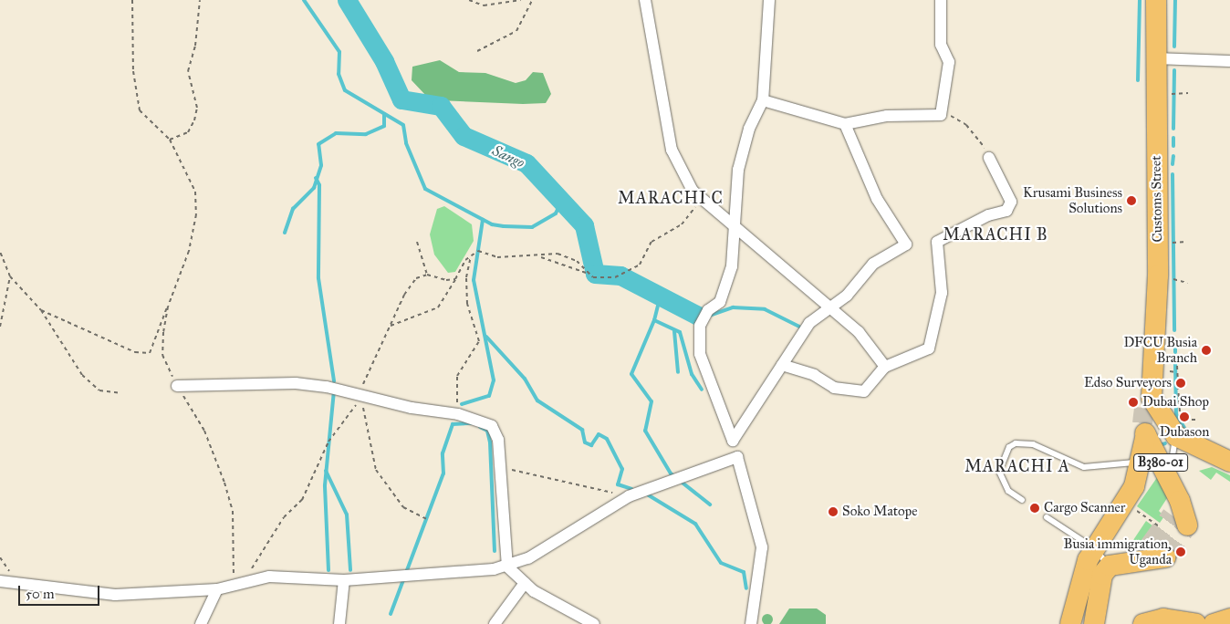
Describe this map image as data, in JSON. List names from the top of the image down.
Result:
{
  "streets": {
    "highway": ["Customs Street", "B380-01"]
  },
  "crossings": [
    ["Customs Street", "B380-01"]
  ],
  "districts": ["MARACHI C", "MARACHI B", "MARACHI A"],
  "water": ["Sango"],
  "places": [
    "Krusami Business Solutions",
    "DFCU Busia Branch",
    "Edso Surveyors",
    "Dubai Shop",
    "Dubason",
    "Cargo Scanner",
    "Soko Matope",
    "Busia immigration, Uganda"
  ],
  "scale_bar": "50 m"
}
